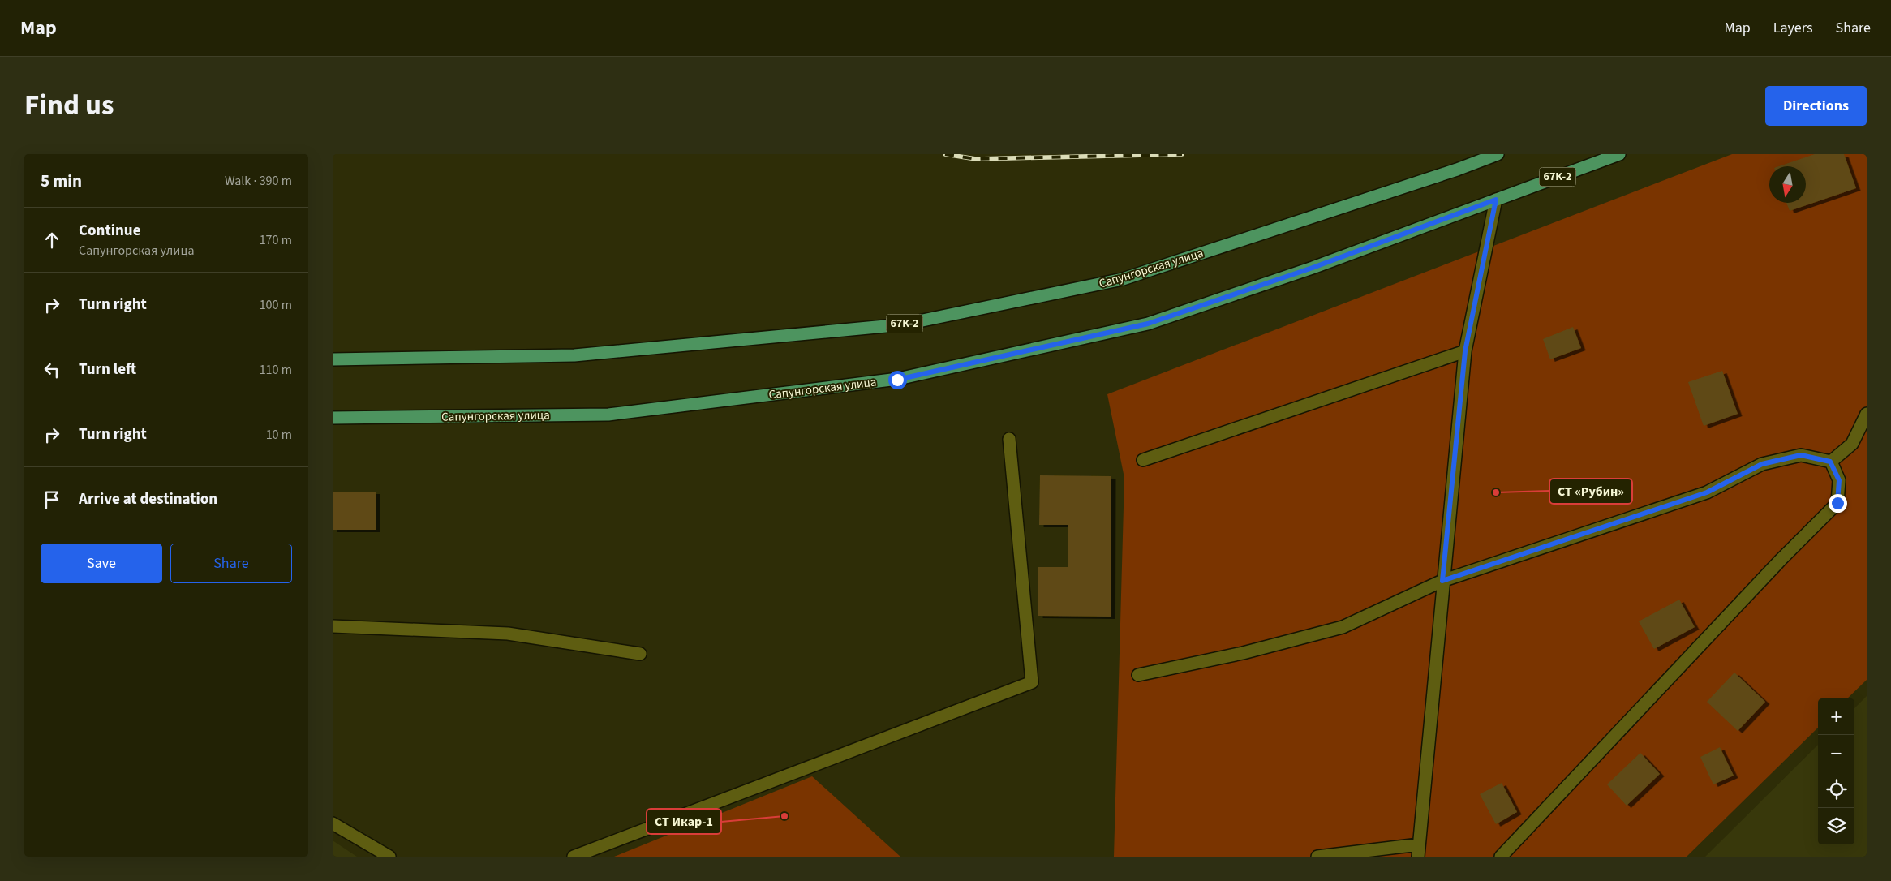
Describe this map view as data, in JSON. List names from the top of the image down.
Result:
{
  "streets": {
    "main road": ["67К-2", "Сапунгорская улица"]
  },
  "places": ["СТ «Рубин»", "СТ Икар-1"],
  "north": "bottom",
  "page": {
    "header": "Map",
    "nav": ["Map", "Layers", "Share"],
    "title": "Find us",
    "buttons": [
      "Directions",
      ["Save", "Share"]
    ],
    "heading": ["5 min", "Walk · 390 m"],
    "list": [
      ["Continue", "Сапунгорская улица", "170 m"],
      ["Turn right", "100 m"],
      ["Turn left", "110 m"],
      ["Turn right", "10 m"],
      "Arrive at destination"
    ],
    "map_buttons": ["+", "−"]
  }
}
